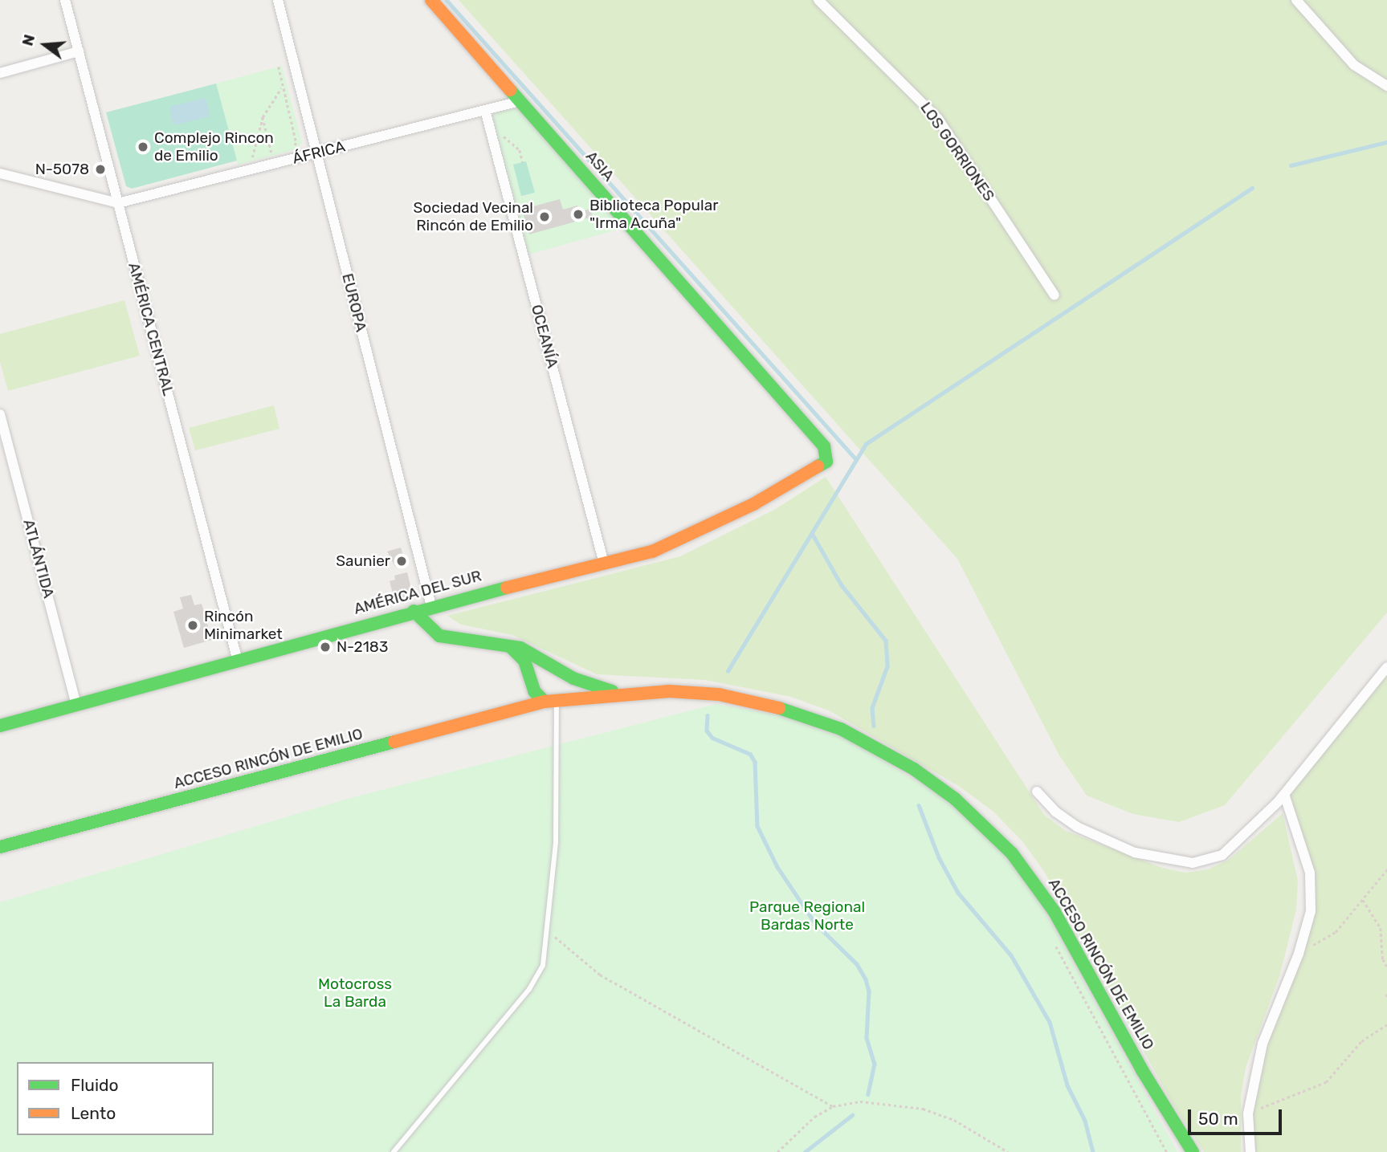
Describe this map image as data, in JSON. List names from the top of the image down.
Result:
{
  "streets": {
    "street": [
      "LOS GORRIONES",
      "ÁFRICA",
      "ASIA",
      "EUROPA",
      "AMÉRICA CENTRAL",
      "OCEANÍA",
      "ATLÁNTIDA",
      "AMÉRICA DEL SUR",
      "ACCESO RINCÓN DE EMILIO"
    ]
  },
  "crossings": [
    ["ÁFRICA", "ASIA"],
    ["ÁFRICA", "EUROPA"],
    ["ÁFRICA", "AMÉRICA CENTRAL"],
    ["ÁFRICA", "OCEANÍA"],
    ["ASIA", "AMÉRICA DEL SUR"],
    ["EUROPA", "AMÉRICA DEL SUR"],
    ["AMÉRICA CENTRAL", "AMÉRICA DEL SUR"],
    ["OCEANÍA", "AMÉRICA DEL SUR"],
    ["ATLÁNTIDA", "AMÉRICA DEL SUR"],
    ["AMÉRICA DEL SUR", "ACCESO RINCÓN DE EMILIO"]
  ],
  "parks": ["Parque Regional Bardas Norte", "Motocross La Barda"],
  "places": [
    "Complejo Rincon de Emilio",
    "N-5078",
    "Biblioteca Popular \"Irma Acuña\"",
    "Sociedad Vecinal Rincón de Emilio",
    "Saunier",
    "Rincón Minimarket",
    "N-2183"
  ],
  "legend": ["Fluido", "Lento"],
  "scale_bar": "50 m",
  "north": "left"
}
